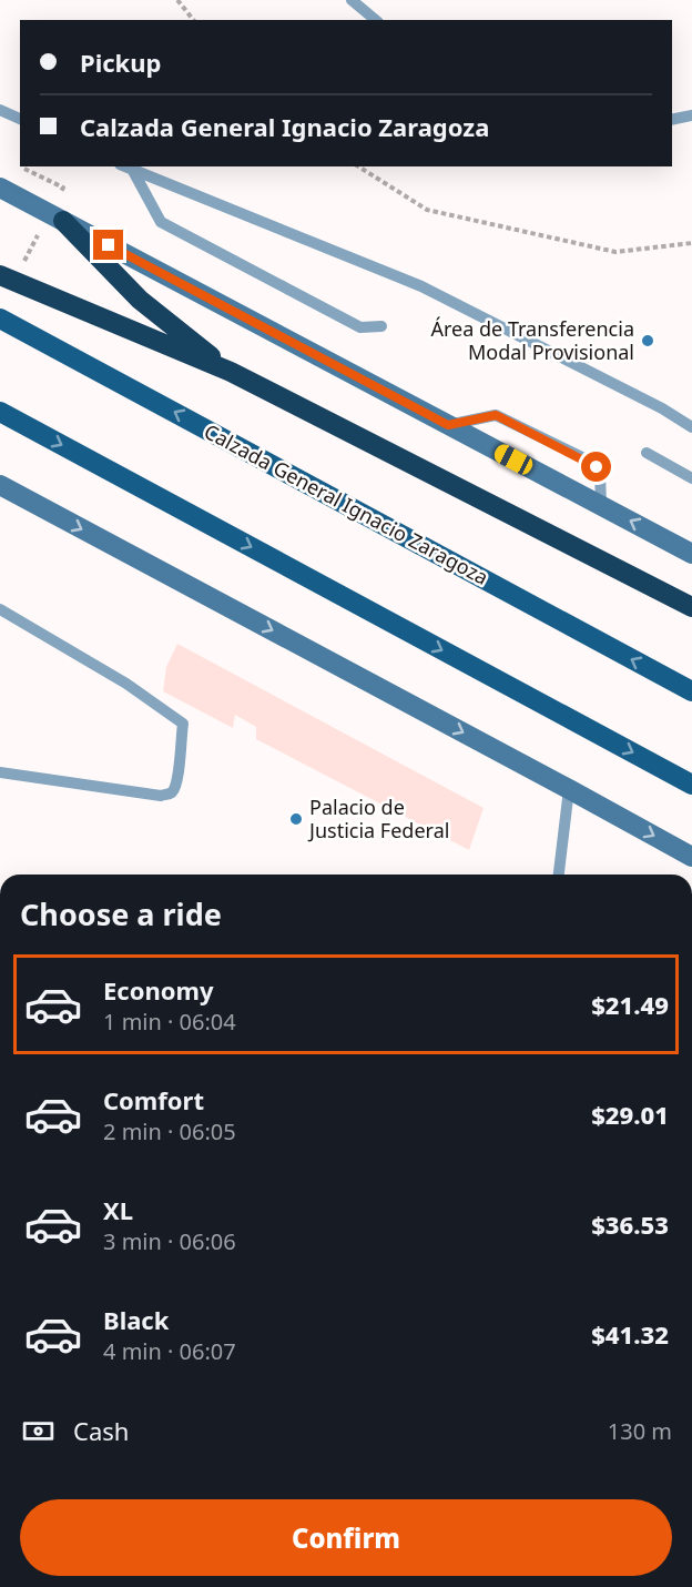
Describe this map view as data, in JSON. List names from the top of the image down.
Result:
{
  "streets": {
    "main road": ["Calzada General Ignacio Zaragoza"]
  },
  "places": ["Área de Transferencia Modal Provisional", "Palacio de Justicia Federal"],
  "page": {
    "banner": ["Pickup", "Calzada General Ignacio Zaragoza"],
    "heading": "Choose a ride",
    "list": [
      {
        "name": "Economy",
        "note": "1 min · 06:04",
        "value": "$21.49"
      },
      {
        "name": "Comfort",
        "note": "2 min · 06:05",
        "value": "$29.01"
      },
      {
        "name": "XL",
        "note": "3 min · 06:06",
        "value": "$36.53"
      },
      {
        "name": "Black",
        "note": "4 min · 06:07",
        "value": "$41.32"
      }
    ],
    "pay": ["Cash", "130 m"],
    "buttons": "Confirm"
  }
}
